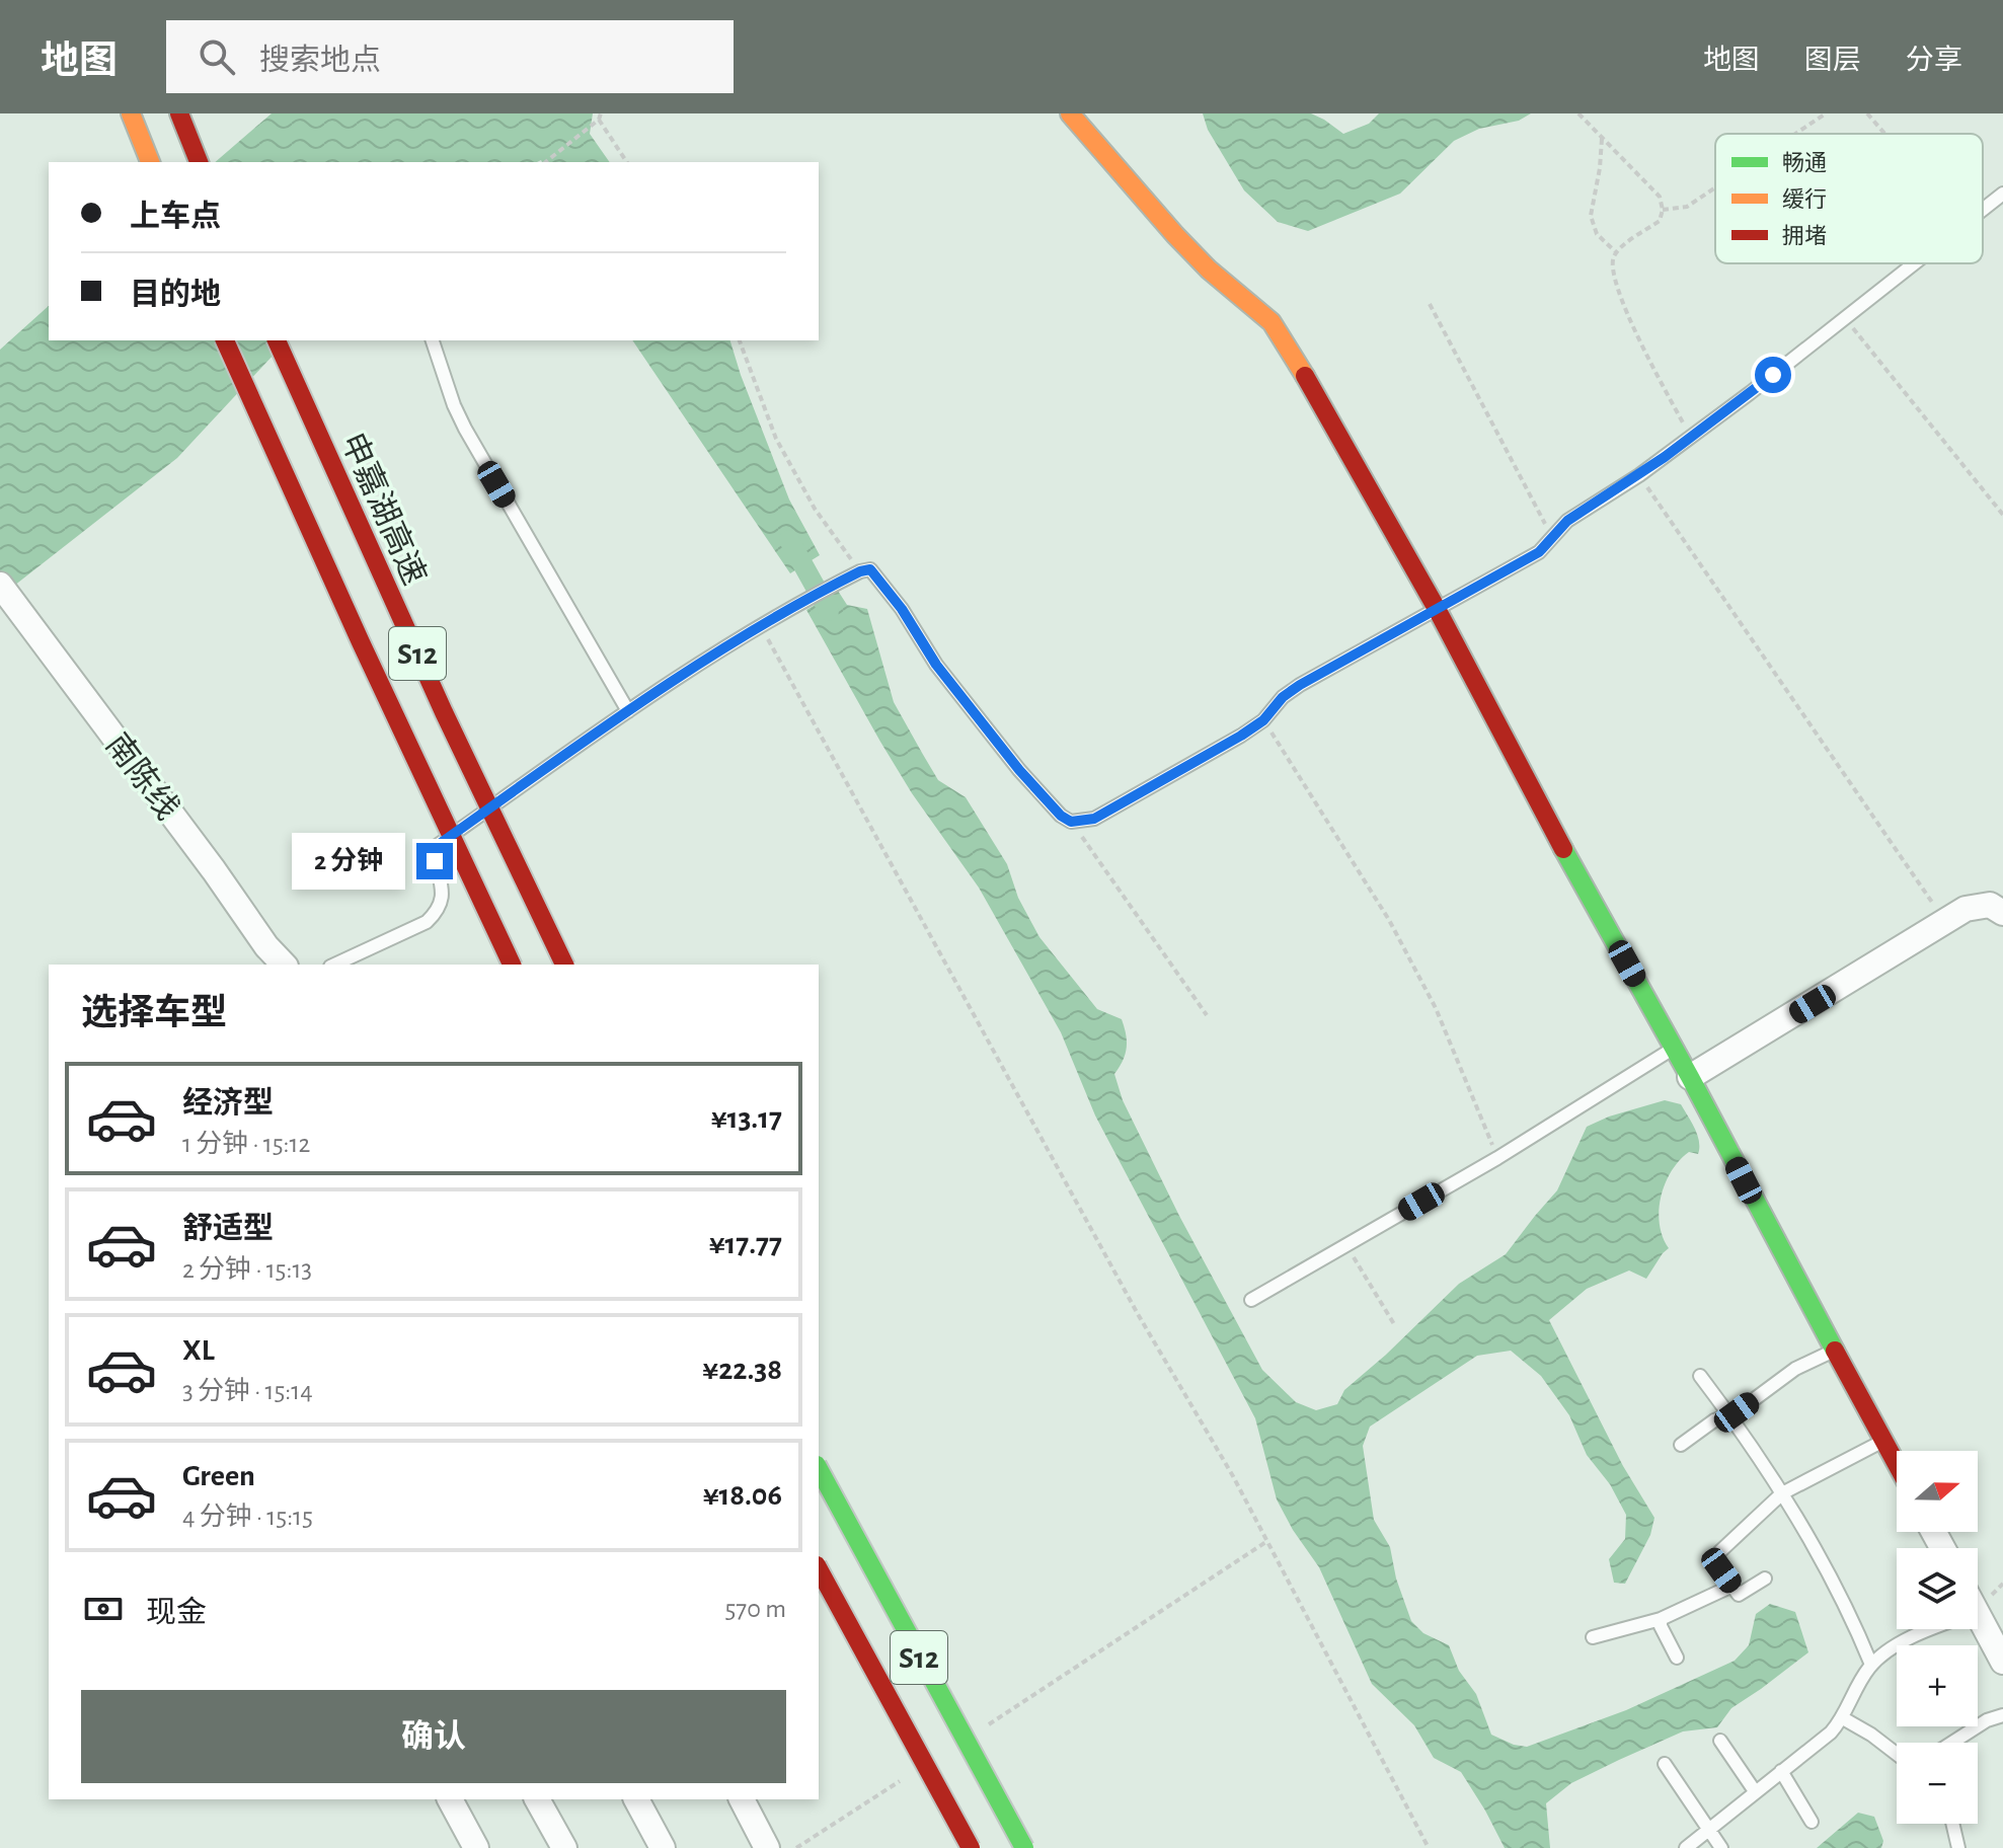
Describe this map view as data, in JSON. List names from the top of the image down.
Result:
{
  "streets": {
    "main road": ["申嘉湖高速", "S12"],
    "street": ["南陈线"]
  },
  "legend": ["畅通", "缓行", "拥堵"],
  "north": "right",
  "page": {
    "header": "地图",
    "search": "搜索地点",
    "nav": ["地图", "图层", "分享"],
    "banner": ["上车点", "目的地"],
    "bubble": "2 分钟",
    "heading": "选择车型",
    "list": [
      {
        "name": "经济型",
        "note": "1 分钟 · 15:12",
        "value": "¥13.17"
      },
      {
        "name": "舒适型",
        "note": "2 分钟 · 15:13",
        "value": "¥17.77"
      },
      {
        "name": "XL",
        "note": "3 分钟 · 15:14",
        "value": "¥22.38"
      },
      {
        "name": "Green",
        "note": "4 分钟 · 15:15",
        "value": "¥18.06"
      }
    ],
    "map_buttons": ["+", "−"],
    "pay": ["现金", "570 m"],
    "buttons": "确认"
  }
}
